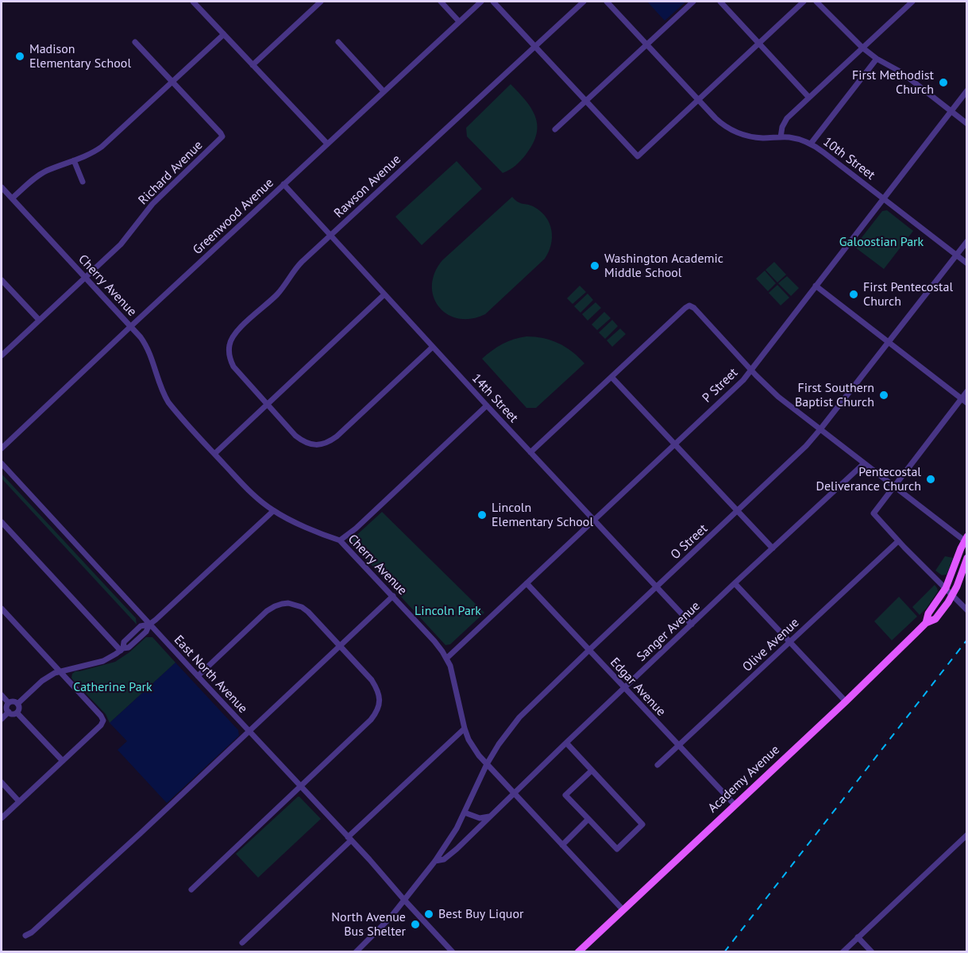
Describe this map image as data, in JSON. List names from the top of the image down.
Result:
{
  "streets": {
    "main road": ["Academy Avenue"],
    "street": [
      "10th Street",
      "Richard Avenue",
      "Rawson Avenue",
      "Greenwood Avenue",
      "Cherry Avenue",
      "P Street",
      "14th Street",
      "O Street",
      "Sanger Avenue",
      "Olive Avenue",
      "East North Avenue",
      "Edgar Avenue"
    ]
  },
  "crossings": [
    ["10th Street", "P Street"],
    ["10th Street", "O Street"],
    ["Richard Avenue", "Cherry Avenue"],
    ["Rawson Avenue", "14th Street"],
    ["Greenwood Avenue", "Cherry Avenue"],
    ["Greenwood Avenue", "14th Street"],
    ["Cherry Avenue", "P Street"],
    ["Cherry Avenue", "O Street"],
    ["Cherry Avenue", "Sanger Avenue"],
    ["Cherry Avenue", "Academy Avenue"],
    ["P Street", "14th Street"],
    ["P Street", "Edgar Avenue"],
    ["14th Street", "O Street"],
    ["14th Street", "Sanger Avenue"],
    ["O Street", "Sanger Avenue"],
    ["O Street", "Edgar Avenue"],
    ["Sanger Avenue", "East North Avenue"],
    ["Sanger Avenue", "Edgar Avenue"],
    ["Olive Avenue", "Edgar Avenue"],
    ["Edgar Avenue", "Academy Avenue"]
  ],
  "parks": ["Galoostian Park", "Lincoln Park", "Catherine Park"],
  "places": [
    "Madison Elementary School",
    "First Methodist Church",
    "Washington Academic Middle School",
    "First Pentecostal Church",
    "First Southern Baptist Church",
    "Pentecostal Deliverance Church",
    "Lincoln Elementary School",
    "Best Buy Liquor",
    "North Avenue Bus Shelter"
  ]
}
